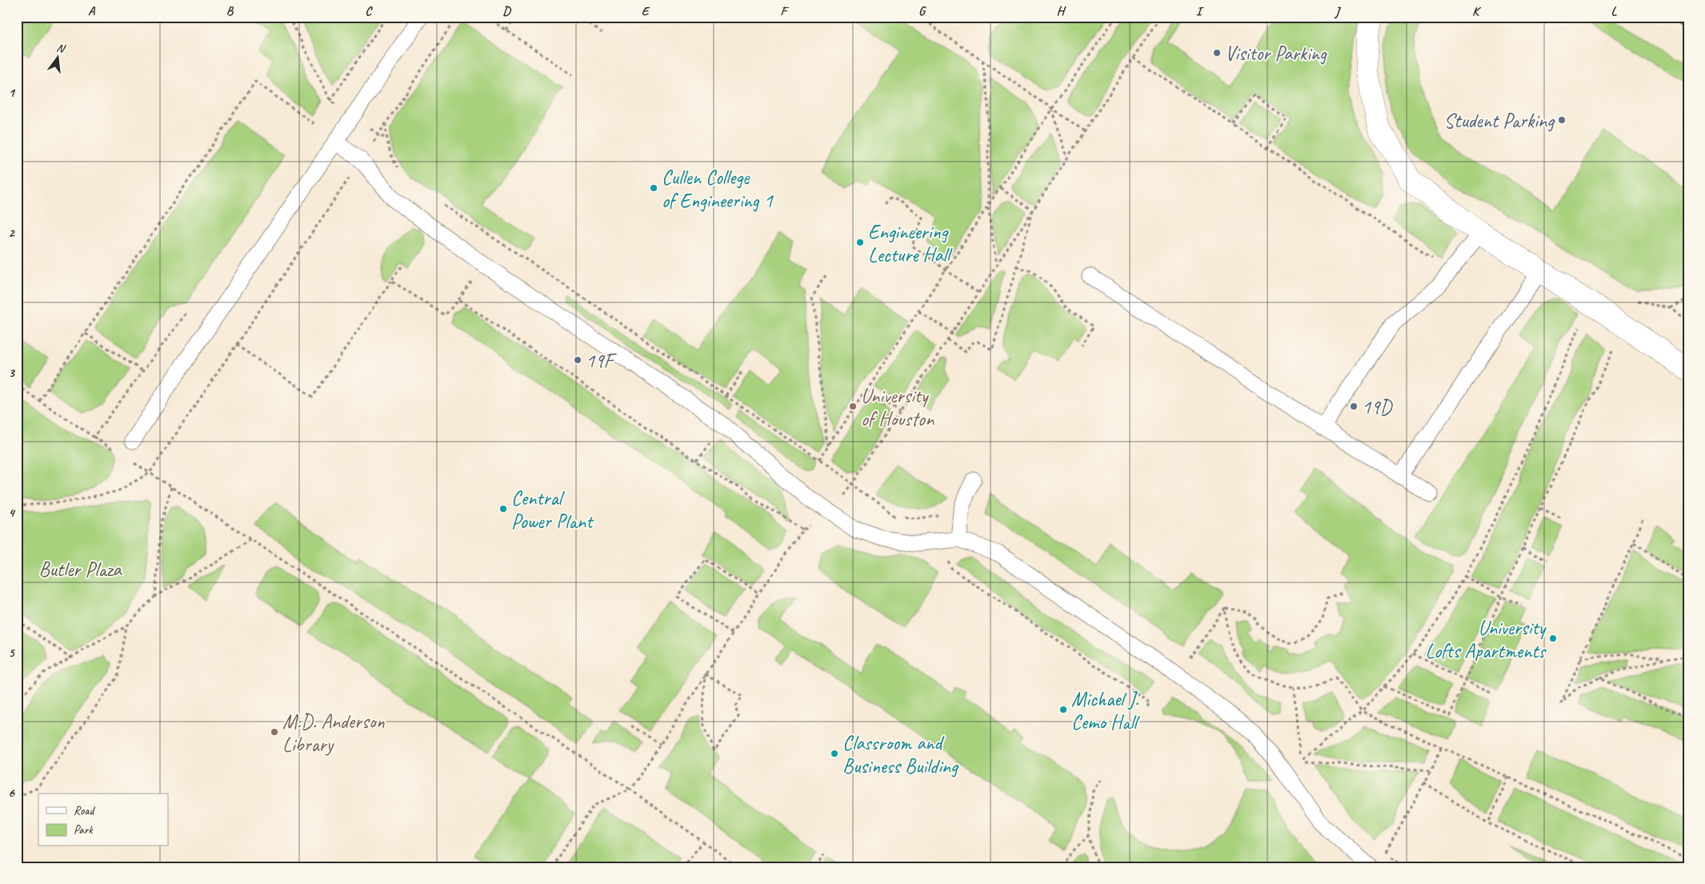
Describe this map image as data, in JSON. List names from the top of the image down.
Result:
{
  "parks": ["Butler Plaza"],
  "places": [
    "Visitor Parking",
    "Student Parking",
    "Cullen College of Engineering 1",
    "Engineering Lecture Hall",
    "19F",
    "University of Houston",
    "19D",
    "Central Power Plant",
    "University Lofts Apartments",
    "Michael J. Cemo Hall",
    "M.D. Anderson Library",
    "Classroom and Business Building"
  ],
  "legend": ["Road", "Park"],
  "north": "top",
  "grid": {
    "columns": [
      "A",
      "B",
      "C",
      "D",
      "E",
      "F",
      "G",
      "H",
      "I",
      "J",
      "K",
      "L"
    ],
    "rows": [
      "1",
      "2",
      "3",
      "4",
      "5",
      "6"
    ]
  }
}
